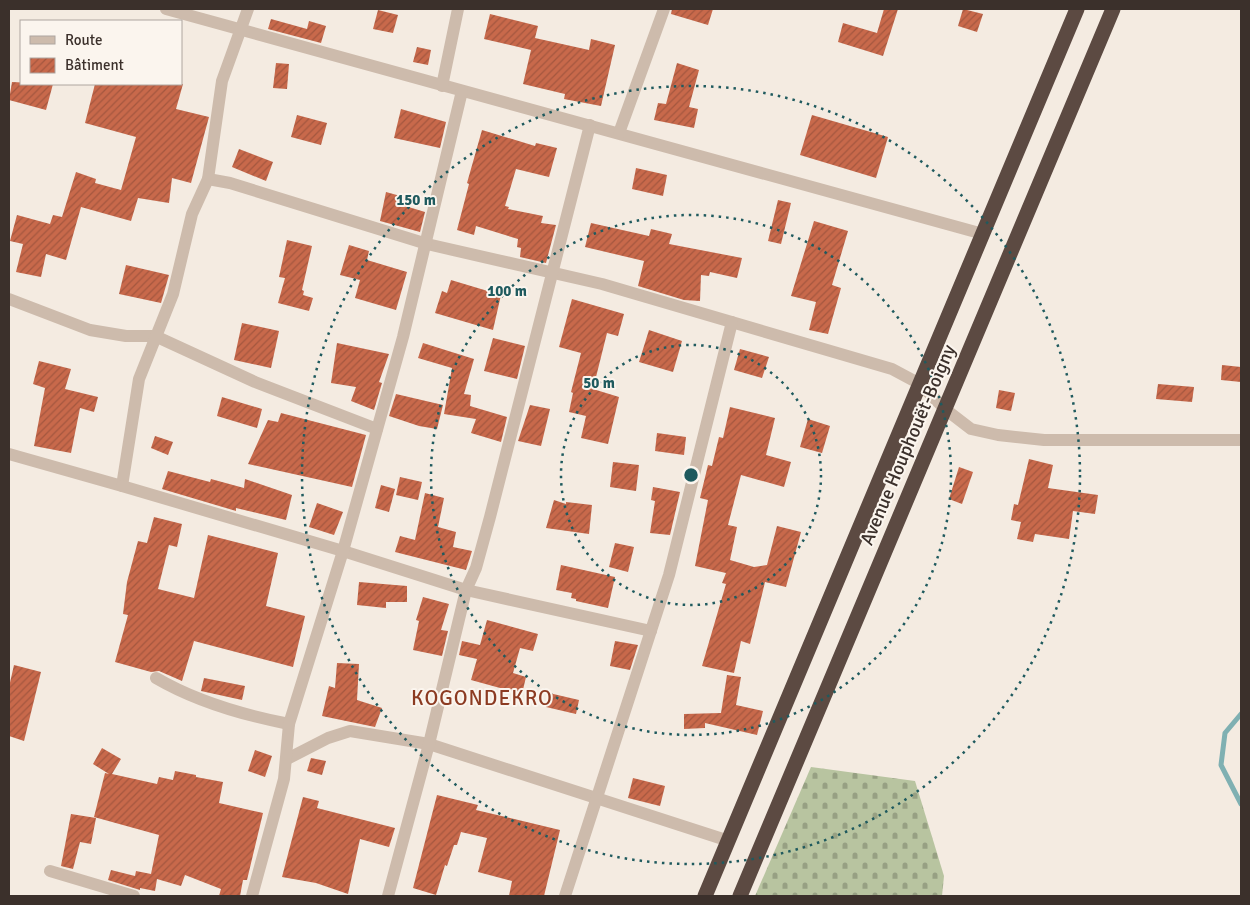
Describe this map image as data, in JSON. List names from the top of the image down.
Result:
{
  "streets": {
    "highway": ["Avenue Houphouët-Boigny"]
  },
  "districts": ["KOGONDEKRO"],
  "legend": ["Route", "Bâtiment"],
  "rings": ["150 m", "100 m", "50 m"]
}
